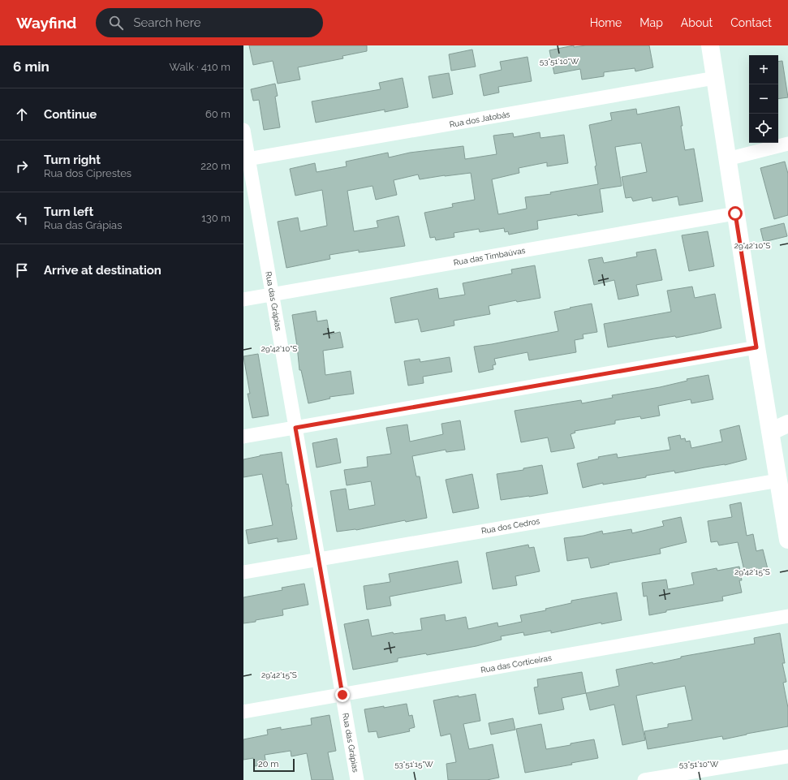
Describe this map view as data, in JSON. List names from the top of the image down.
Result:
{
  "streets": {
    "street": [
      "Rua dos Jatobás",
      "Rua das Timbaúvas",
      "Rua das Grápias",
      "Rua dos Cedros",
      "Rua das Corticeiras"
    ]
  },
  "crossings": [
    ["Rua dos Jatobás", "Rua das Grápias"],
    ["Rua das Timbaúvas", "Rua das Grápias"],
    ["Rua das Grápias", "Rua dos Cedros"],
    ["Rua das Grápias", "Rua das Corticeiras"]
  ],
  "scale_bar": "20 m",
  "page": {
    "header": "Wayfind",
    "search": "Search here",
    "nav": [
      "Home",
      "Map",
      "About",
      "Contact"
    ],
    "heading": ["6 min", "Walk · 410 m"],
    "map_buttons": ["+", "−"],
    "list": [
      ["Continue", "60 m"],
      ["Turn right", "Rua dos Ciprestes", "220 m"],
      ["Turn left", "Rua das Grápias", "130 m"],
      "Arrive at destination"
    ],
    "scale": "20 m"
  },
  "coordinates": [
    "53°51'10\"W",
    "29°42'10\"S",
    "29°42'15\"S",
    "53°51'15\"W"
  ]
}
